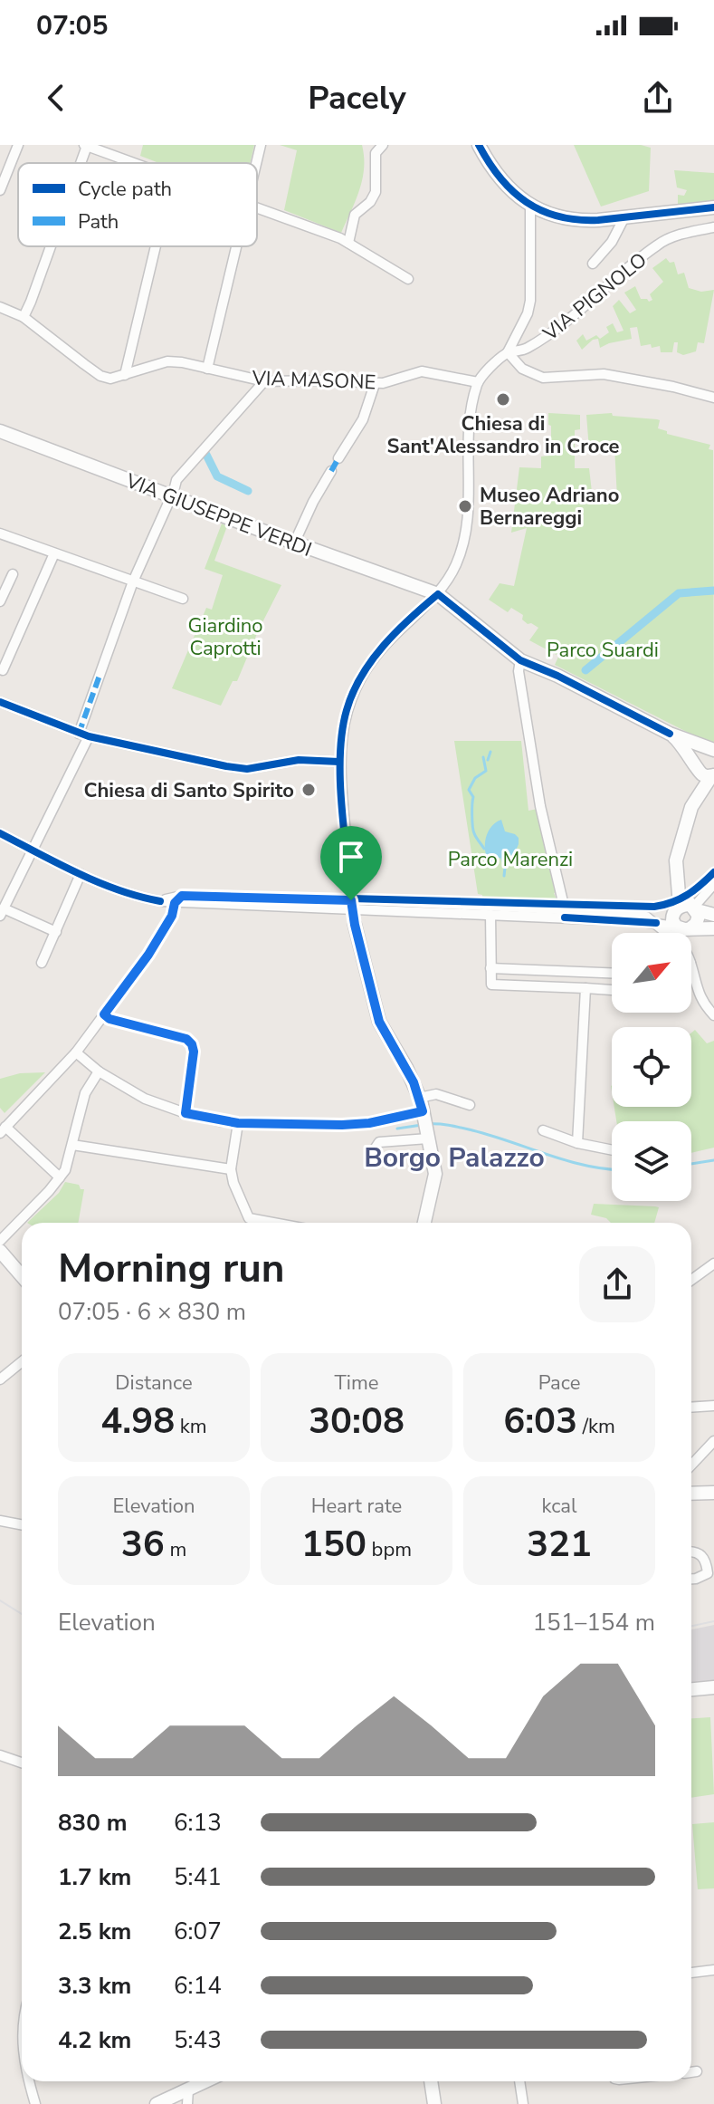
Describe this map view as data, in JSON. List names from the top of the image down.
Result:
{
  "streets": {
    "street": ["VIA PIGNOLO", "VIA MASONE", "VIA GIUSEPPE VERDI"]
  },
  "crossings": [
    ["VIA PIGNOLO", "VIA MASONE"]
  ],
  "districts": ["Borgo Palazzo"],
  "parks": ["Giardino Caprotti", "Parco Suardi", "Parco Marenzi"],
  "places": ["Chiesa di Sant'Alessandro in Croce", "Museo Adriano Bernareggi", "Chiesa di Santo Spirito"],
  "legend": ["Cycle path", "Path"],
  "north": "top right",
  "page": {
    "status": "07:05",
    "header": "Pacely",
    "heading": ["Morning run", "07:05 · 6 × 830 m"],
    "stats": [
      ["Distance", "4.98 km"],
      ["Time", "30:08"],
      ["Pace", "6:03 /km"],
      ["Elevation", "36 m"],
      ["Heart rate", "150 bpm"],
      ["kcal", "321"]
    ],
    "chart": ["Elevation", "151–154 m"],
    "list": [
      {
        "name": "830 m",
        "note": "6:13"
      },
      {
        "name": "1.7 km",
        "note": "5:41"
      },
      {
        "name": "2.5 km",
        "note": "6:07"
      },
      {
        "name": "3.3 km",
        "note": "6:14"
      },
      {
        "name": "4.2 km",
        "note": "5:43"
      }
    ]
  }
}
